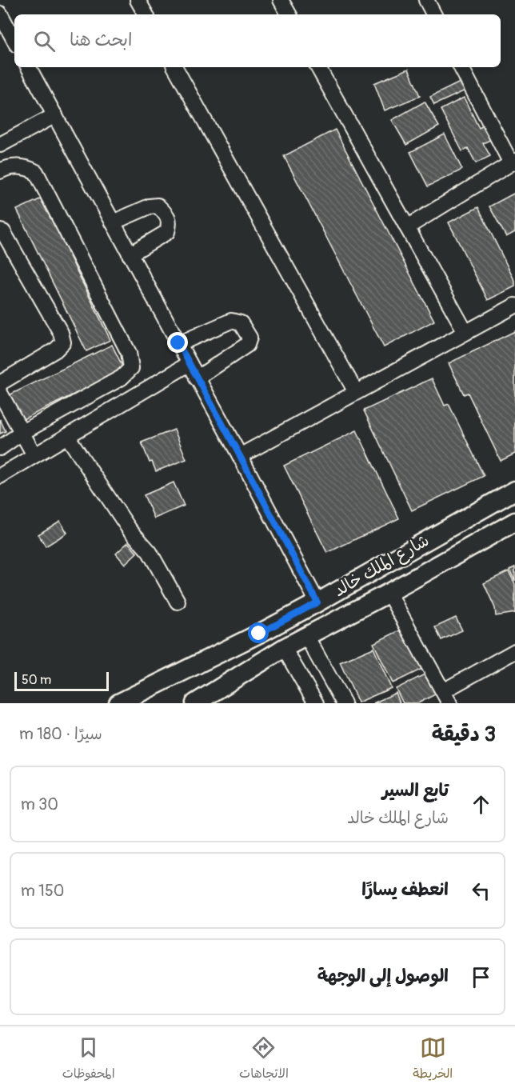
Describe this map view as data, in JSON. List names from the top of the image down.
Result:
{
  "streets": {
    "main road": ["شارع الملك خالد"]
  },
  "scale_bar": "50 m",
  "page": {
    "search": "ابحث هنا",
    "scale": "50 m",
    "heading": ["3 دقيقة", "سيرًا · 180 m"],
    "list": [
      ["تابع السير", "شارع الملك خالد", "30 m"],
      ["انعطف يسارًا", "150 m"],
      "الوصول إلى الوجهة"
    ],
    "nav": ["الخريطة", "الاتجاهات", "المحفوظات"]
  }
}
